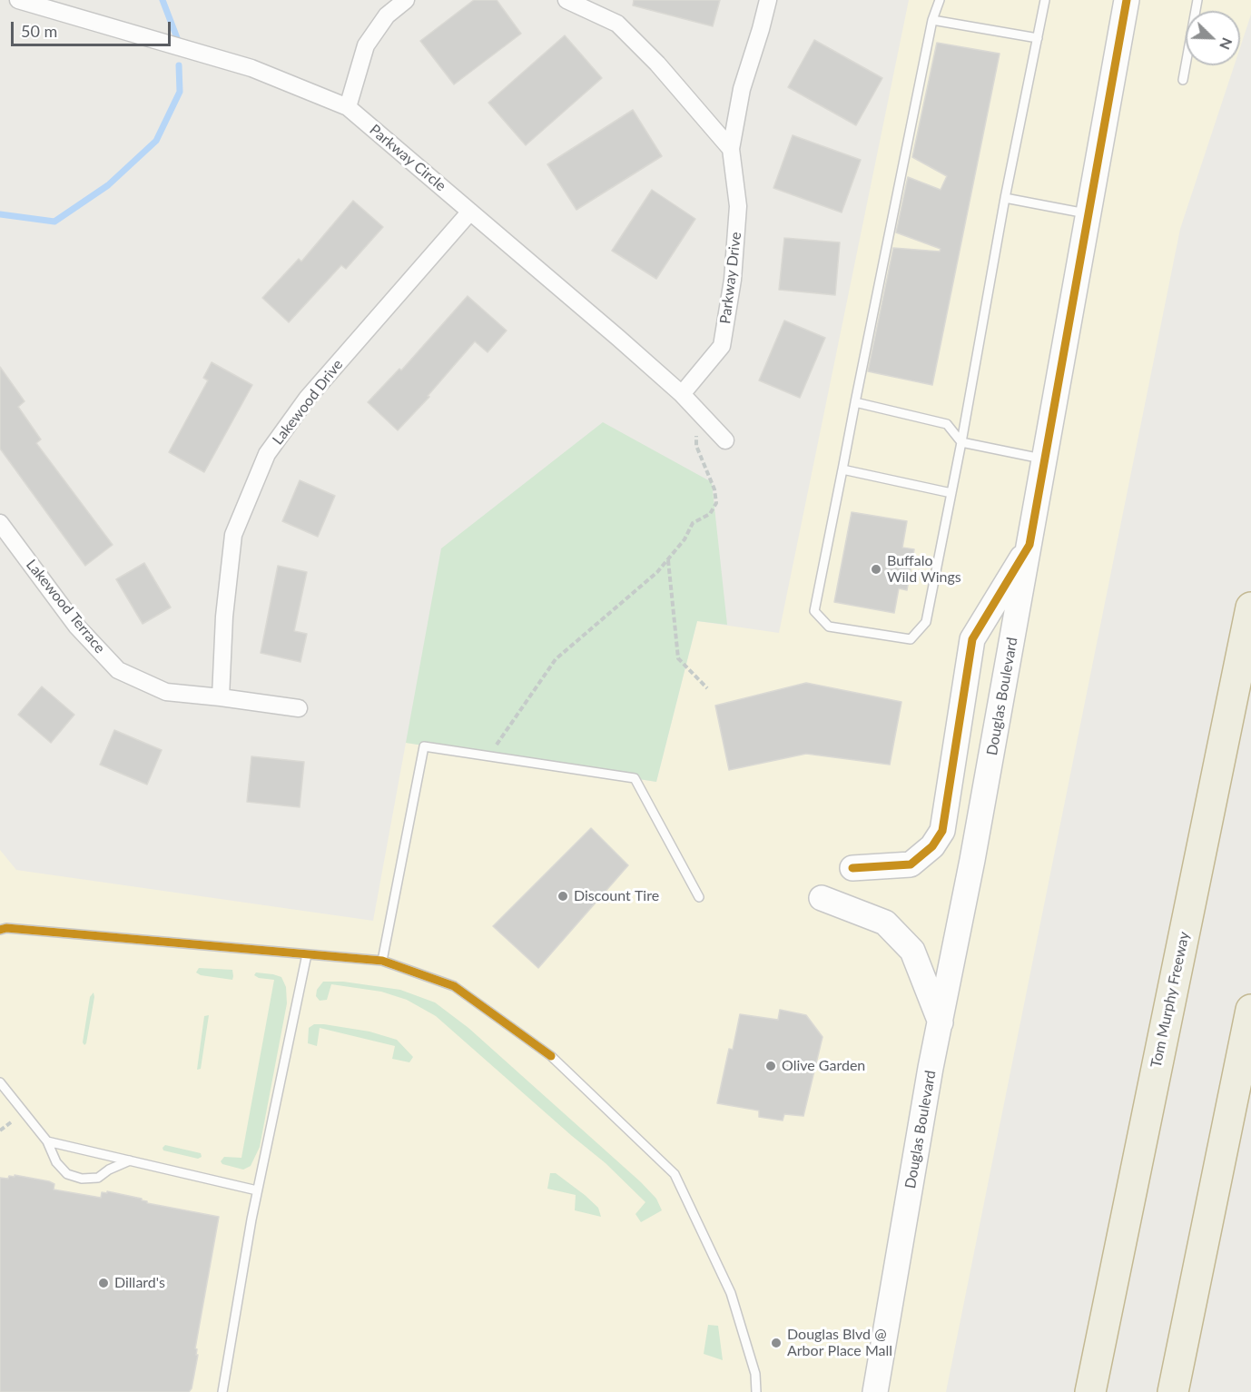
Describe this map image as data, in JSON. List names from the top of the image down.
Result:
{
  "streets": {
    "highway": ["Tom Murphy Freeway"],
    "main road": ["Douglas Boulevard"],
    "street": [
      "Parkway Circle",
      "Parkway Drive",
      "Lakewood Drive",
      "Lakewood Terrace"
    ]
  },
  "crossings": [
    ["Parkway Circle", "Parkway Drive"],
    ["Parkway Circle", "Lakewood Drive"],
    ["Lakewood Drive", "Lakewood Terrace"]
  ],
  "places": [
    "Buffalo Wild Wings",
    "Discount Tire",
    "Olive Garden",
    "Dillard's",
    "Douglas Blvd @ Arbor Place Mall"
  ],
  "scale_bar": "50 m",
  "north": "bottom right"
}
